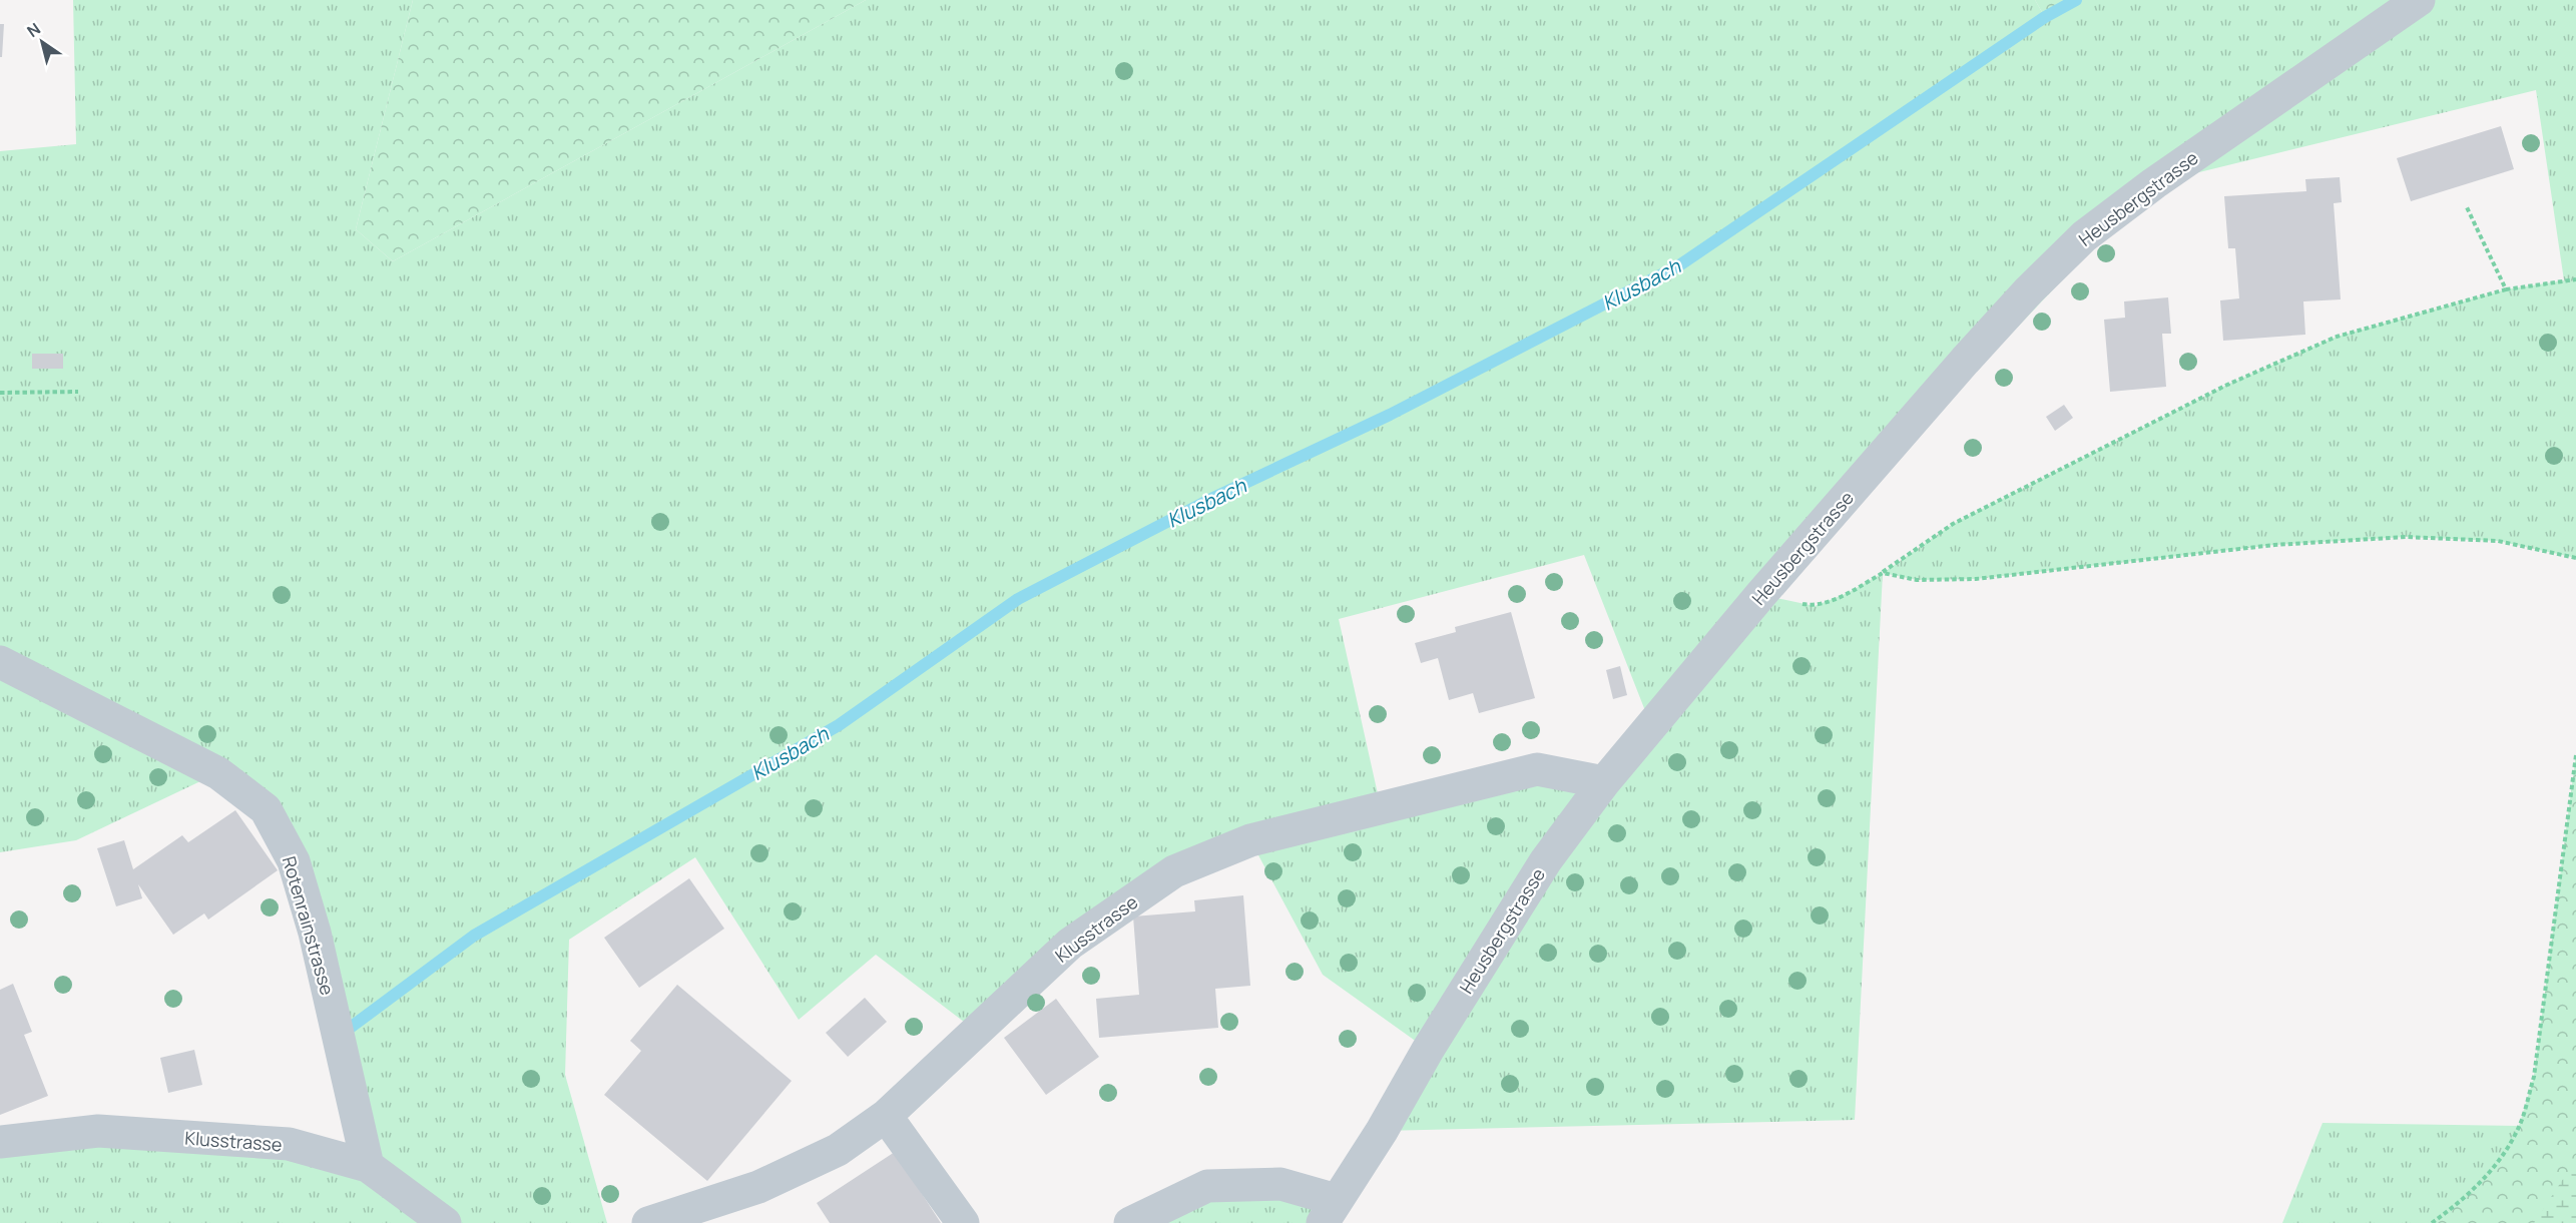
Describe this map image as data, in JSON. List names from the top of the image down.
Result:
{
  "streets": {
    "street": ["Heusbergstrasse", "Rotenrainstrasse", "Klusstrasse"]
  },
  "crossings": [
    ["Heusbergstrasse", "Klusstrasse"],
    ["Rotenrainstrasse", "Klusstrasse"]
  ],
  "water": ["Klusbach"],
  "north": "top left"
}
